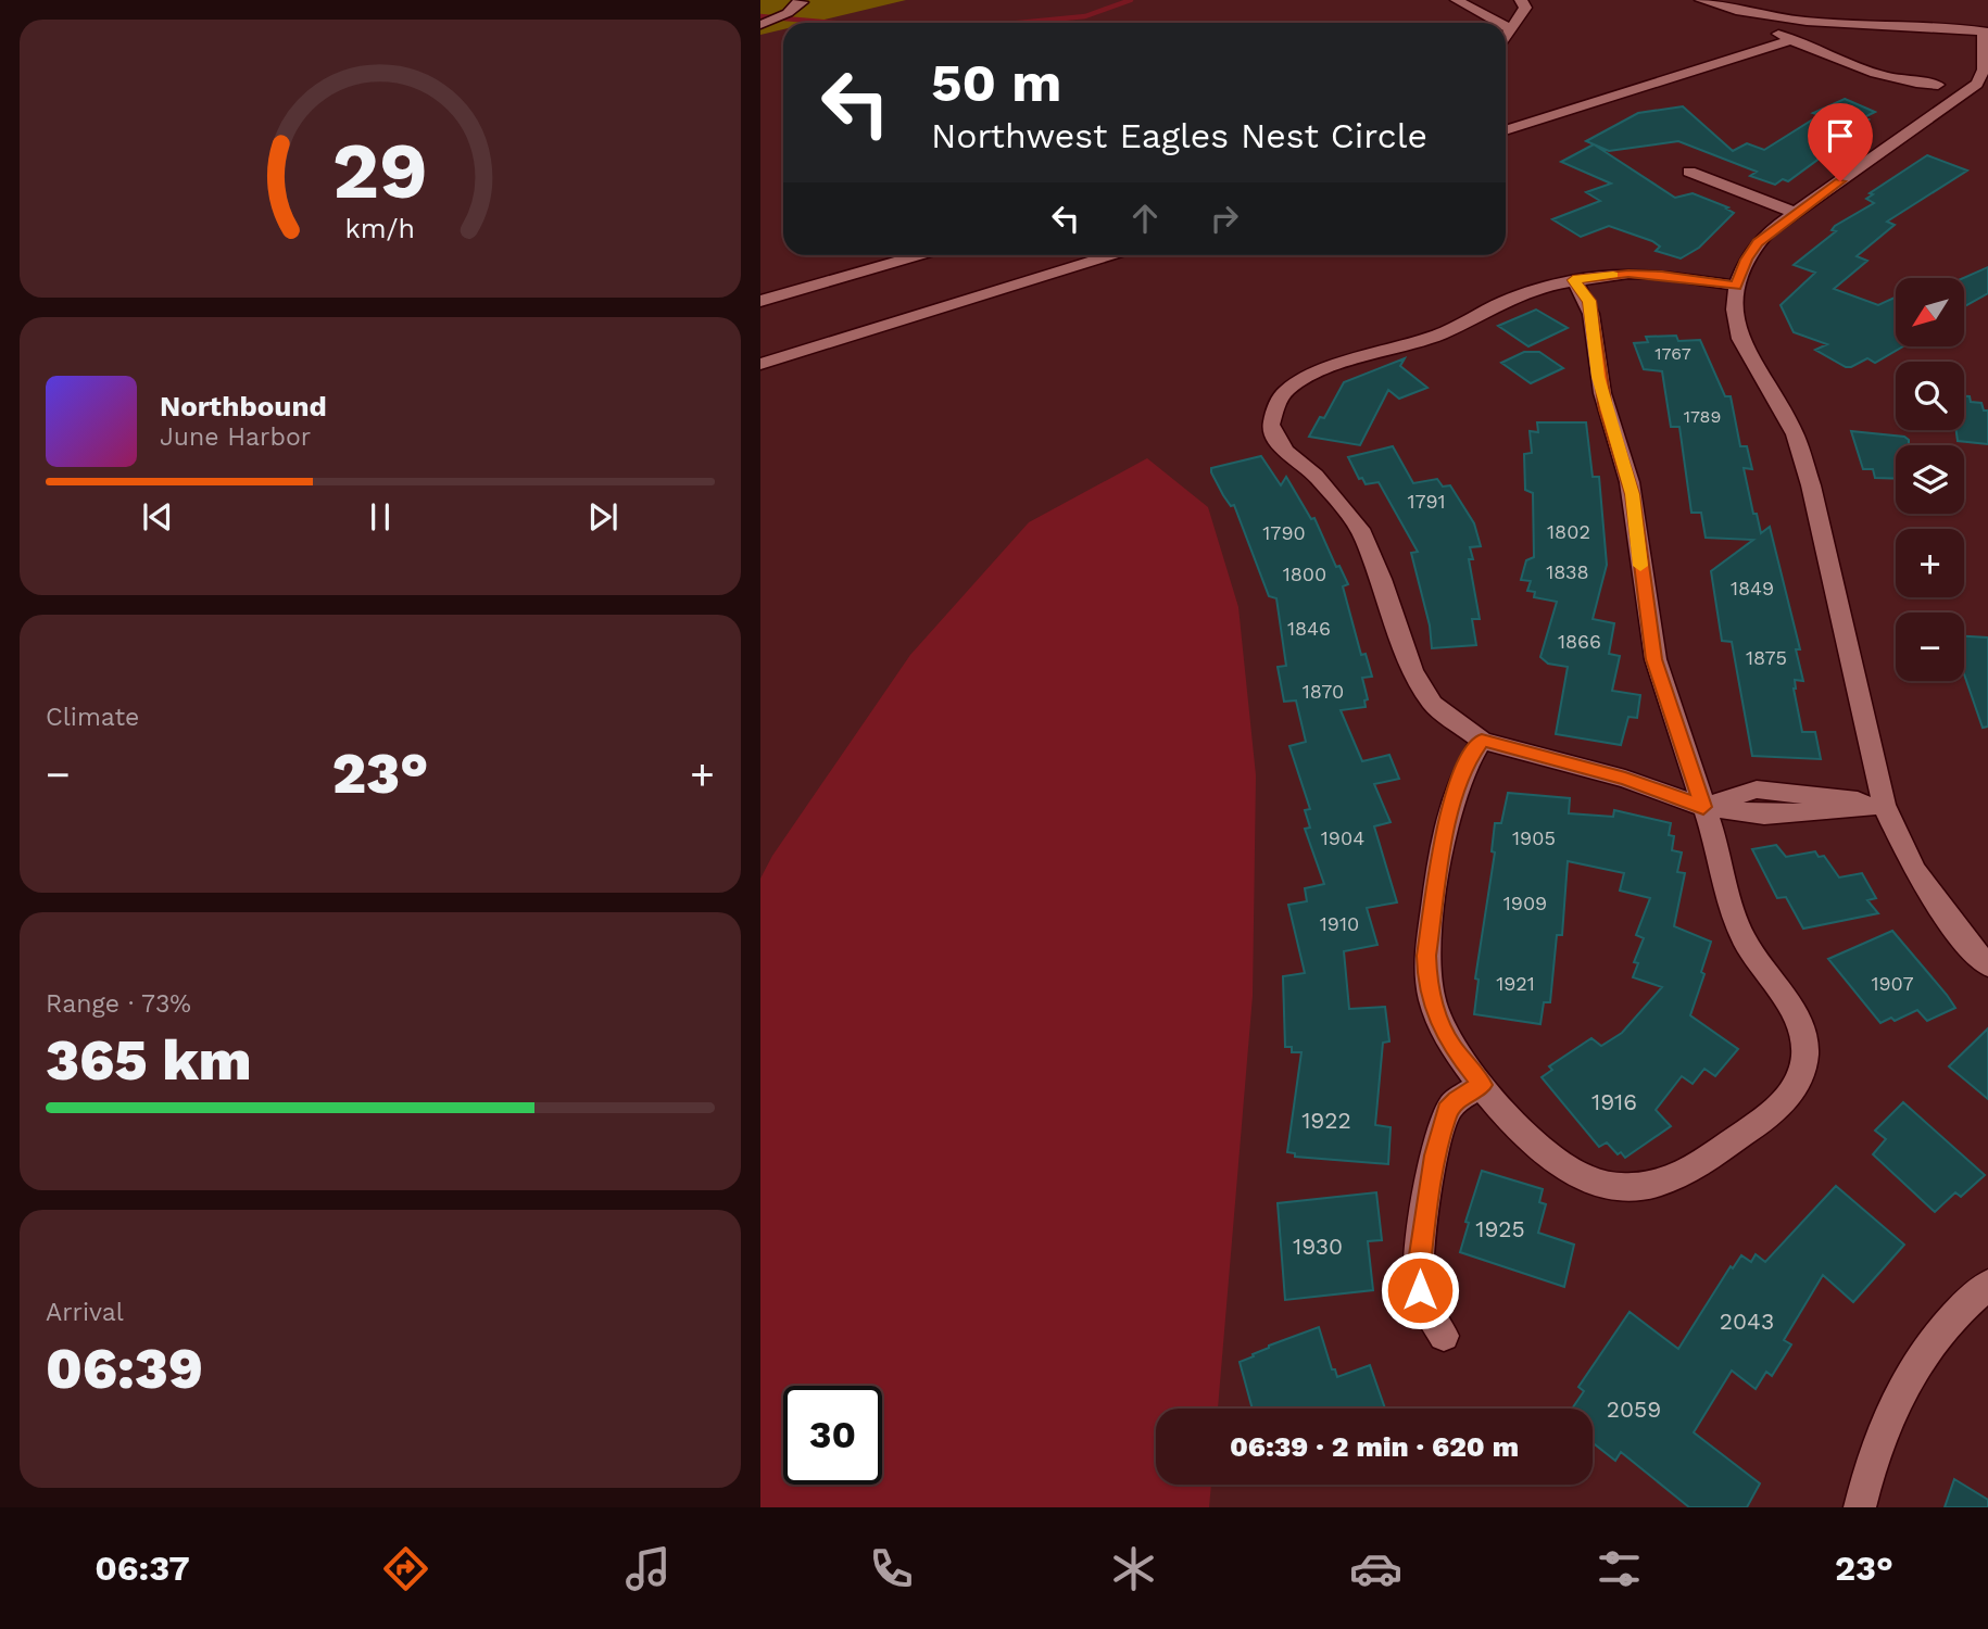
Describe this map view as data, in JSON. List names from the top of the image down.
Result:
{
  "house_numbers": [
    "1767",
    "1789",
    "1791",
    "1802",
    "1790",
    "1838",
    "1800",
    "1849",
    "1846",
    "1866",
    "1875",
    "1870",
    "1904",
    "1905",
    "1909",
    "1910",
    "1921",
    "1907",
    "1916",
    "1922",
    "1925",
    "1930",
    "2043",
    "2059"
  ],
  "north": "bottom left",
  "page": {
    "turn": ["50 m", "Northwest Eagles Nest Circle"],
    "map_buttons": ["+", "−"],
    "song": ["Northbound", "June Harbor"],
    "tile": [
      "Climate",
      ["Range · 73%", "365 km"],
      ["Arrival", "06:39"]
    ],
    "heat": ["−", "23°", "+"],
    "limit": "30",
    "trip": "06:39 · 2 min · 620 m",
    "tabs": ["06:37", "23°"],
    "gauge": ["29", "km/h"]
  }
}
